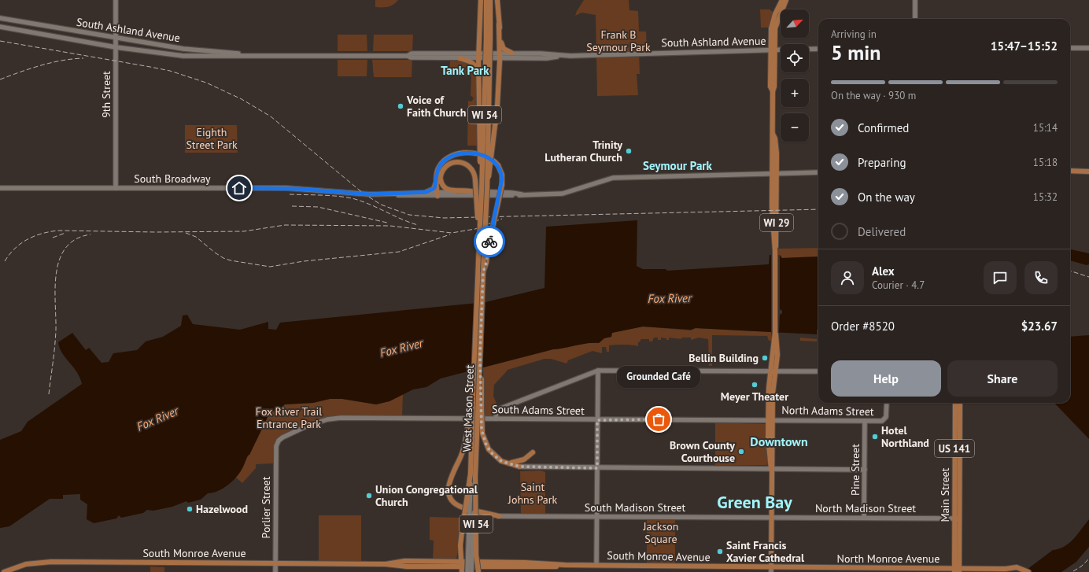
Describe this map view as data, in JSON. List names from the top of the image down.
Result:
{
  "streets": {
    "main road": [
      "WI 54",
      "WI 29",
      "West Mason Street",
      "US 141",
      "Main Street",
      "South Monroe Avenue",
      "North Monroe Avenue"
    ],
    "street": [
      "South Ashland Avenue",
      "9th Street",
      "South Broadway",
      "South Adams Street",
      "North Adams Street",
      "Pine Street",
      "Porlier Street",
      "South Madison Street",
      "North Madison Street"
    ]
  },
  "crossings": [
    ["South Ashland Avenue", "9th Street"],
    ["South Ashland Avenue", "WI 29"],
    ["9th Street", "South Broadway"],
    ["WI 54", "West Mason Street"],
    ["WI 54", "South Monroe Avenue"],
    ["South Broadway", "WI 29"],
    ["WI 29", "South Adams Street"],
    ["WI 29", "North Adams Street"],
    ["WI 29", "South Madison Street"],
    ["WI 29", "North Madison Street"],
    ["WI 29", "South Monroe Avenue"],
    ["WI 29", "North Monroe Avenue"],
    ["South Adams Street", "North Adams Street"],
    ["South Adams Street", "Porlier Street"],
    ["North Adams Street", "Pine Street"],
    ["Pine Street", "North Madison Street"],
    ["Main Street", "North Madison Street"],
    ["Main Street", "North Monroe Avenue"],
    ["Porlier Street", "South Monroe Avenue"],
    ["South Madison Street", "North Madison Street"],
    ["South Monroe Avenue", "North Monroe Avenue"]
  ],
  "districts": [
    "Tank Park",
    "Seymour Park",
    "Downtown",
    "Green Bay"
  ],
  "water": ["Fox River"],
  "parks": [
    "Frank B Seymour Park",
    "Eighth Street Park",
    "Fox River Trail Entrance Park",
    "Saint Johns Park",
    "Jackson Square"
  ],
  "places": [
    "Voice of Faith Church",
    "Trinity Lutheran Church",
    "Bellin Building",
    "Meyer Theater",
    "Grounded Café",
    "Hotel Northland",
    "Brown County Courthouse",
    "Union Congregational Church",
    "Hazelwood",
    "Saint Francis Xavier Cathedral"
  ],
  "north": "top right",
  "page": {
    "map_buttons": ["+", "−"],
    "heading": ["5 min", "Arriving in", "15:47–15:52"],
    "panel": [
      "Alex",
      "Courier · 4.7",
      "Order #8520",
      "$23.67"
    ],
    "bar": "On the way · 930 m",
    "list": [
      ["Confirmed", "15:14"],
      ["Preparing", "15:18"],
      ["On the way", "15:32"],
      "Delivered"
    ],
    "buttons": ["Help", "Share"],
    "bubble": "Grounded Café"
  }
}
